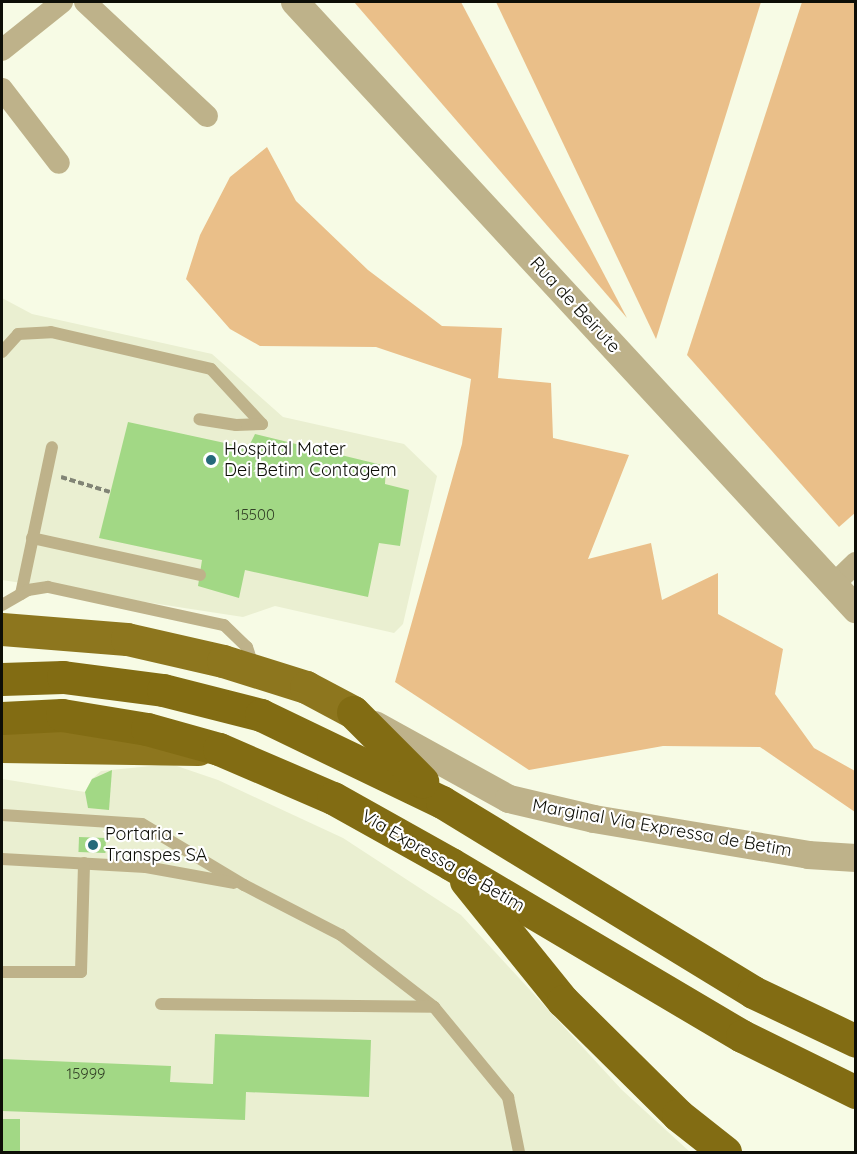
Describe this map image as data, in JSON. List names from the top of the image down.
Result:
{
  "streets": {
    "highway": ["Via Expressa de Betim"],
    "main road": ["Marginal Via Expressa de Betim"],
    "street": ["Rua de Beirute"]
  },
  "places": ["Hospital Mater Dei Betim Contagem", "Portaria - Transpes SA"],
  "house_numbers": ["15500", "15999"]
}
